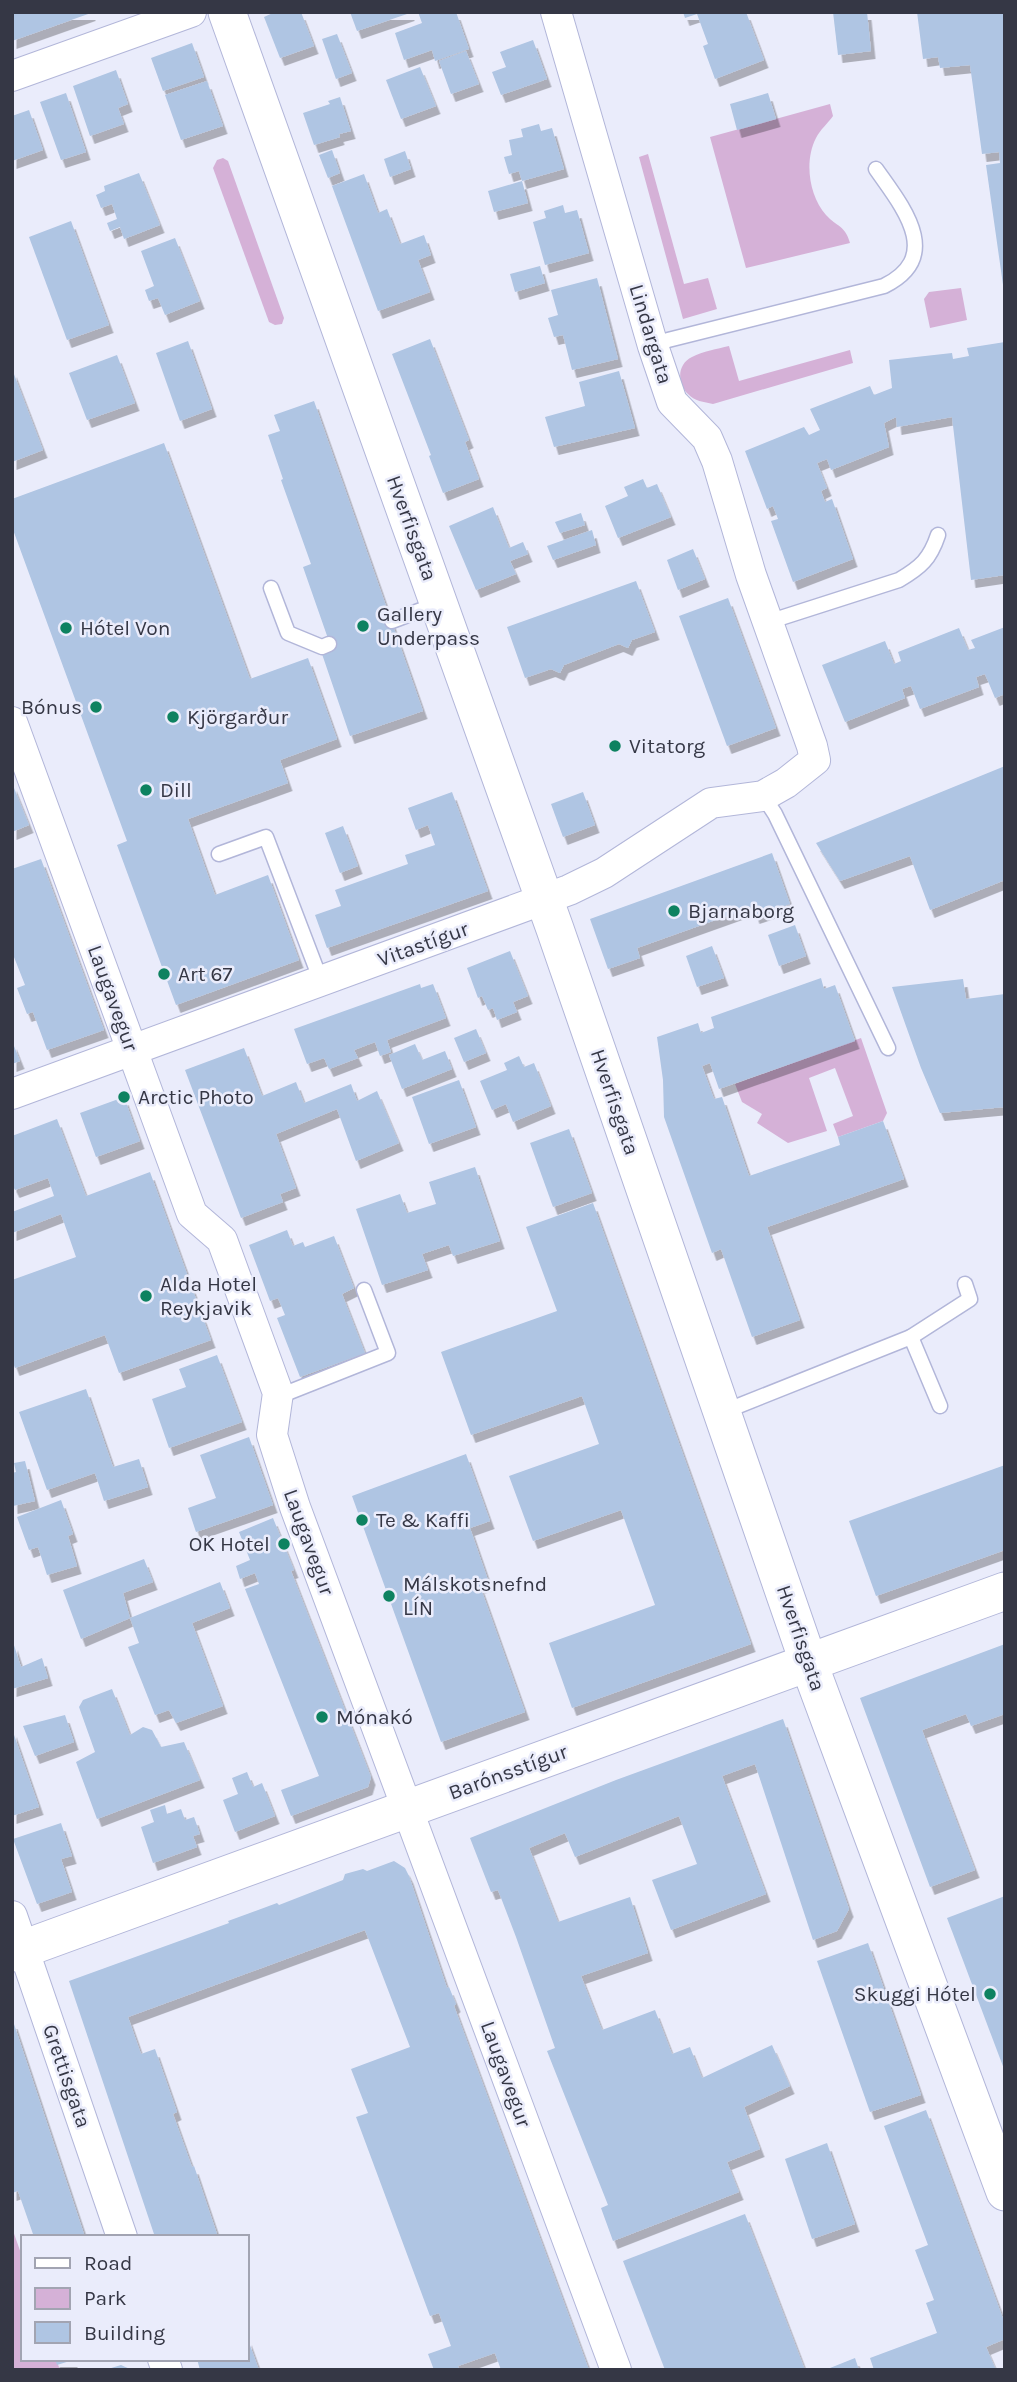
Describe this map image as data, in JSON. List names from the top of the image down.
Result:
{
  "streets": {
    "street": [
      "Lindargata",
      "Hverfisgata",
      "Vitastígur",
      "Laugavegur",
      "Barónsstígur",
      "Grettisgata"
    ]
  },
  "crossings": [
    ["Lindargata", "Vitastígur"],
    ["Hverfisgata", "Vitastígur"],
    ["Hverfisgata", "Barónsstígur"],
    ["Vitastígur", "Laugavegur"],
    ["Laugavegur", "Barónsstígur"],
    ["Barónsstígur", "Grettisgata"]
  ],
  "places": [
    "Gallery Underpass",
    "Hótel Von",
    "Bónus",
    "Kjörgarður",
    "Vitatorg",
    "Dill",
    "Bjarnaborg",
    "Art 67",
    "Arctic Photo",
    "Alda Hotel Reykjavik",
    "Te & Kaffi",
    "OK Hotel",
    "Málskotsnefnd LÍN",
    "Mónakó",
    "Skuggi Hótel"
  ],
  "legend": ["Road", "Park", "Building"]
}
